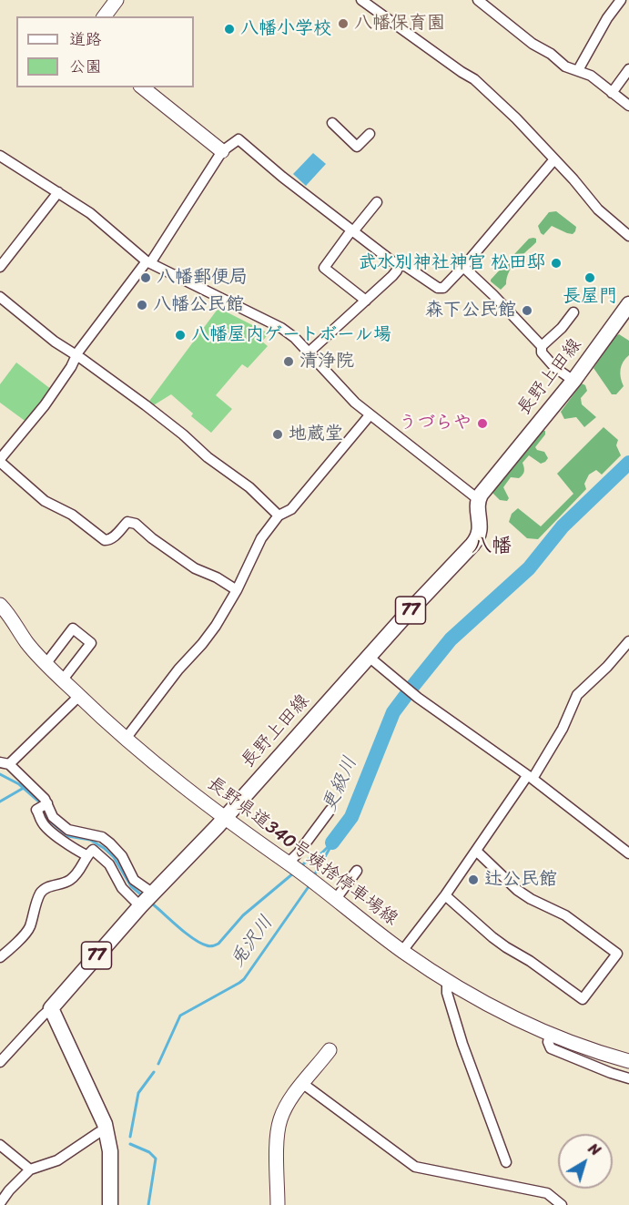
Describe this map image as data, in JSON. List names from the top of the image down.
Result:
{
  "streets": {
    "main road": ["長野上田線", "77", "長野県道340号姨捨停車場線"]
  },
  "crossings": [
    ["長野上田線", "長野県道340号姨捨停車場線"]
  ],
  "districts": ["八幡"],
  "water": ["更級川", "兎沢川"],
  "places": [
    "八幡保育園",
    "八幡小学校",
    "武水別神社神官 松田邸",
    "八幡郵便局",
    "長屋門",
    "八幡公民館",
    "森下公民館",
    "八幡屋内ゲートボール場",
    "清浄院",
    "うづらや",
    "地蔵堂",
    "辻公民館"
  ],
  "legend": ["道路", "公園"],
  "north": "top right"
}
